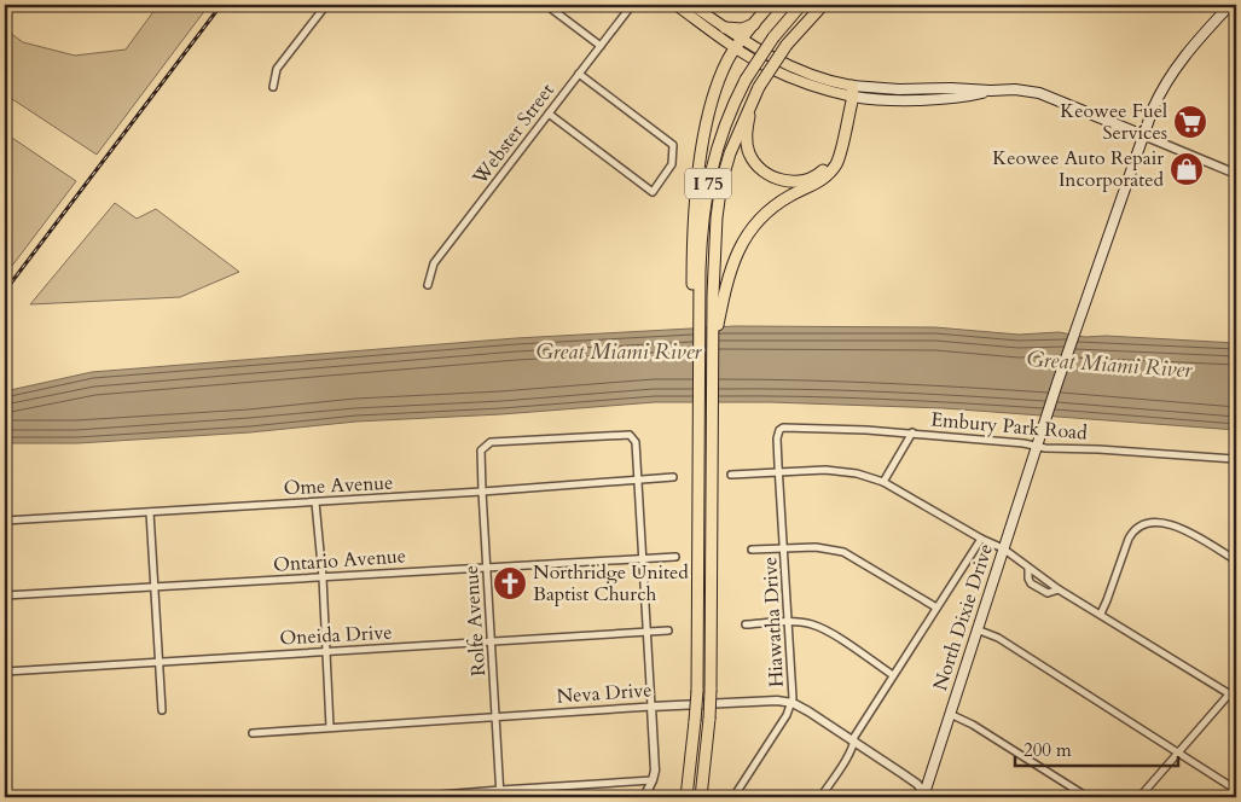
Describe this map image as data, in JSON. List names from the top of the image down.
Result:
{
  "streets": {
    "highway": ["I 75"],
    "main road": ["North Dixie Drive"],
    "street": [
      "Webster Street",
      "Embury Park Road",
      "Ome Avenue",
      "Ontario Avenue",
      "Rolfe Avenue",
      "Hiawatha Drive",
      "Oneida Drive",
      "Neva Drive"
    ]
  },
  "crossings": [
    ["Embury Park Road", "North Dixie Drive"],
    ["Embury Park Road", "Hiawatha Drive"],
    ["Ome Avenue", "Rolfe Avenue"],
    ["Ontario Avenue", "Rolfe Avenue"],
    ["North Dixie Drive", "Neva Drive"],
    ["Rolfe Avenue", "Oneida Drive"],
    ["Rolfe Avenue", "Neva Drive"],
    ["Hiawatha Drive", "Neva Drive"]
  ],
  "water": ["Great Miami River"],
  "places": {
    "supermarket": ["Keowee Fuel Services"],
    "shop": ["Keowee Auto Repair Incorporated"],
    "church": ["Northridge United Baptist Church"]
  },
  "scale_bar": "200 m"
}
